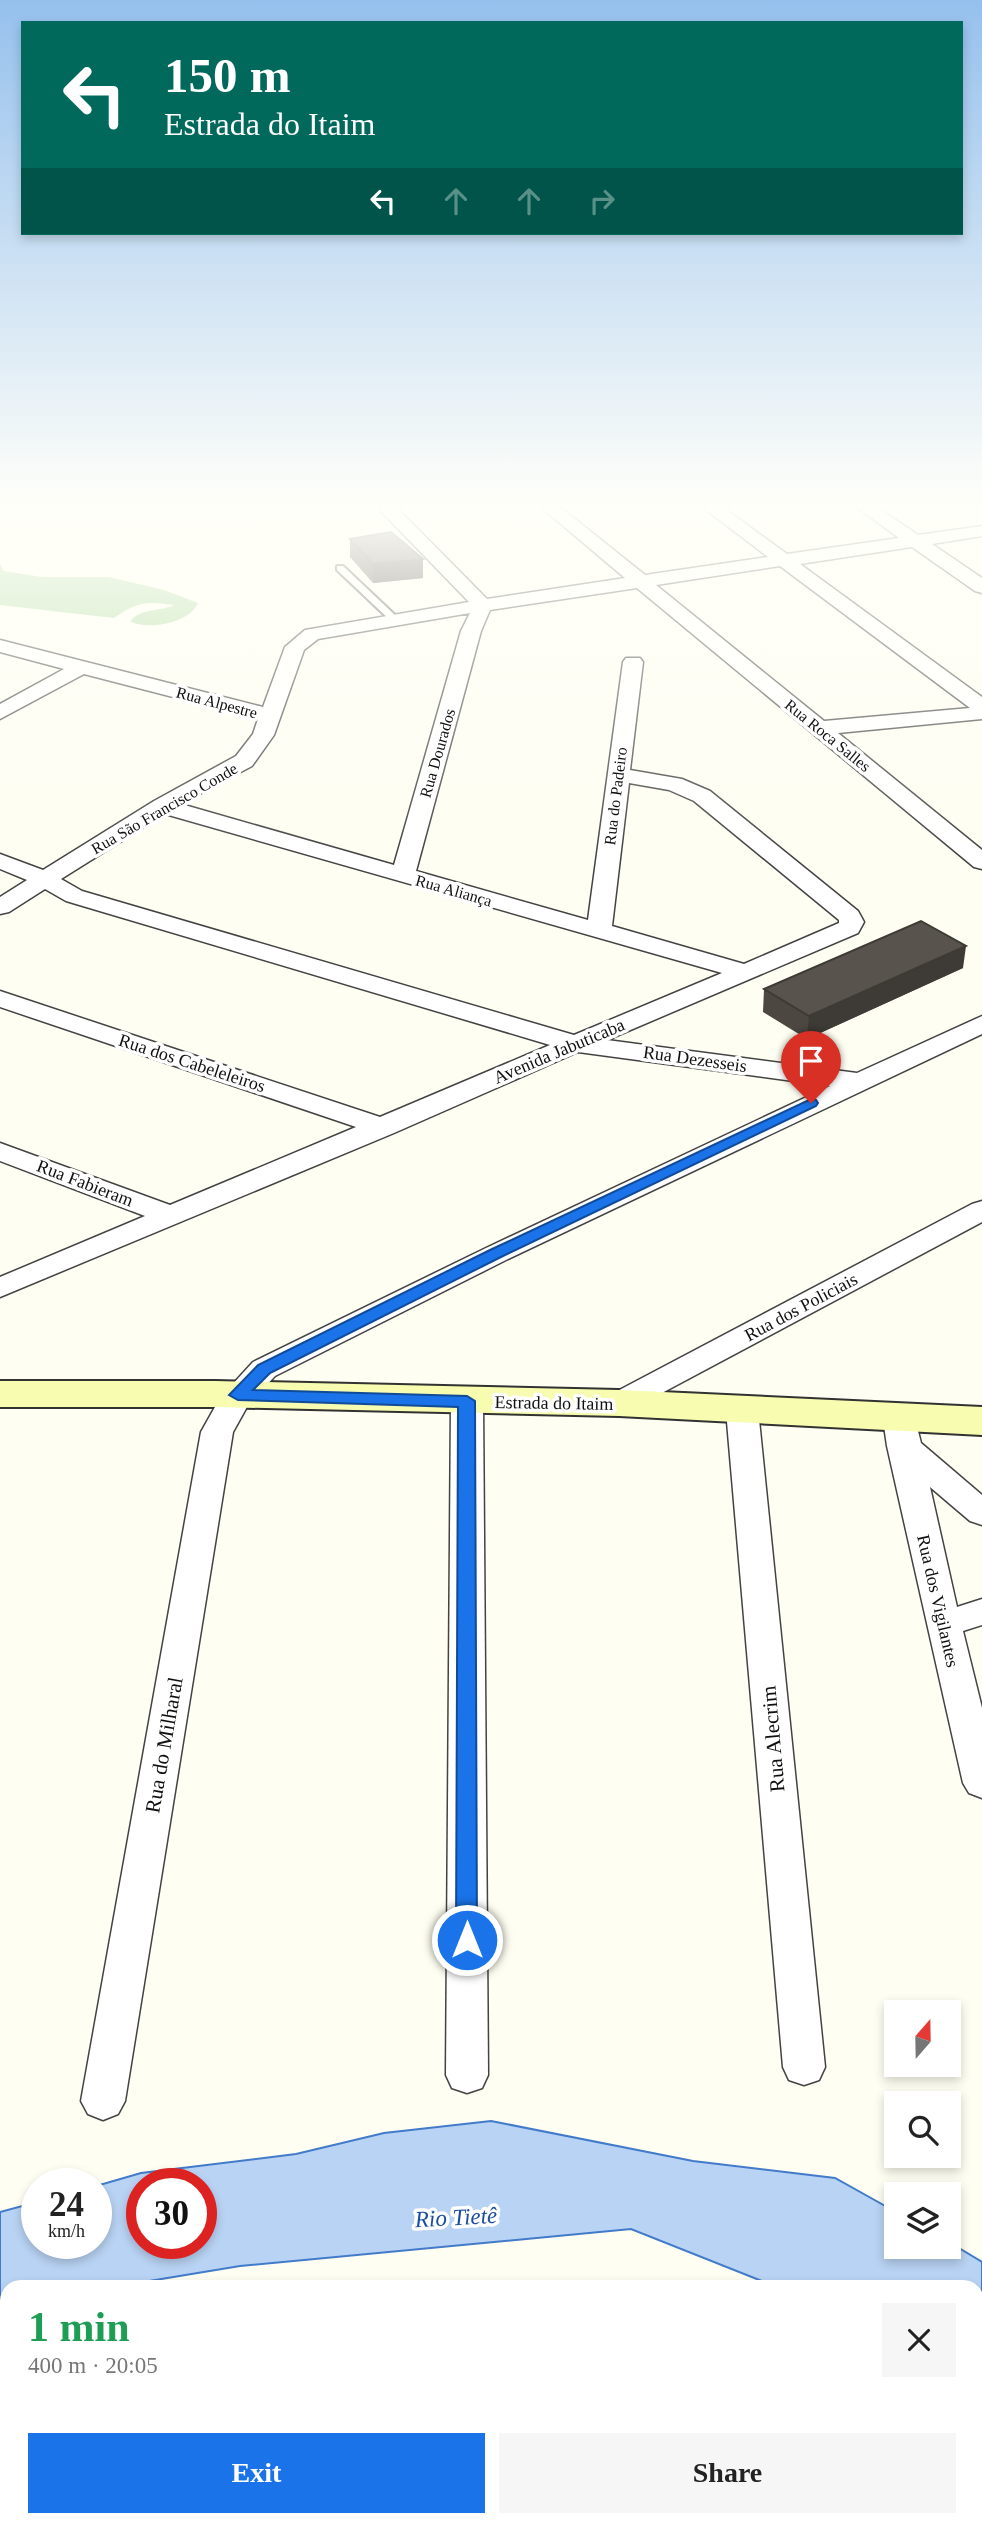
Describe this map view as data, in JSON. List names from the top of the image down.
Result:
{
  "streets": {
    "street": [
      "Rua Alpestre",
      "Rua Roca Salles",
      "Rua Dourados",
      "Rua do Padeiro",
      "Rua São Francisco Conde",
      "Rua Aliança",
      "Avenida Jabuticaba",
      "Rua Dezesseis",
      "Rua dos Cabeleleiros",
      "Rua Fabieram",
      "Rua dos Policiais",
      "Estrada do Itaim",
      "Rua dos Vigilantes",
      "Rua Alecrim",
      "Rua do Milharal"
    ]
  },
  "crossings": [
    ["Rua Alpestre", "Rua São Francisco Conde"],
    ["Rua Dourados", "Rua Aliança"],
    ["Rua do Padeiro", "Rua Aliança"],
    ["Rua do Padeiro", "Avenida Jabuticaba"],
    ["Rua São Francisco Conde", "Rua Aliança"],
    ["Rua Aliança", "Avenida Jabuticaba"],
    ["Avenida Jabuticaba", "Rua Dezesseis"],
    ["Avenida Jabuticaba", "Rua dos Cabeleleiros"],
    ["Avenida Jabuticaba", "Rua Fabieram"],
    ["Rua Dezesseis", "Rua do Milharal"],
    ["Rua dos Policiais", "Estrada do Itaim"],
    ["Estrada do Itaim", "Rua dos Vigilantes"],
    ["Estrada do Itaim", "Rua Alecrim"],
    ["Estrada do Itaim", "Rua do Milharal"]
  ],
  "water": ["Rio Tietê"],
  "north": "top",
  "page": {
    "turn": ["150 m", "Estrada do Itaim"],
    "speed": "24 km/h",
    "limit": "30",
    "heading": ["1 min", "400 m · 20:05"],
    "buttons": ["Exit", "Share"]
  }
}
